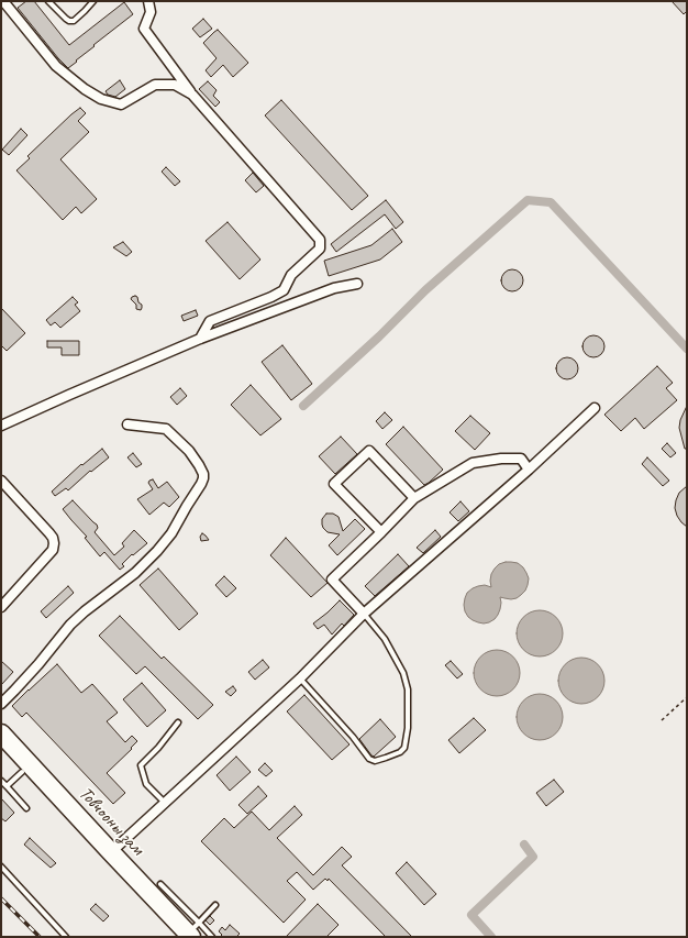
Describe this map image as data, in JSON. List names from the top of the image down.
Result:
{
  "streets": {
    "highway": ["Товчооны зам"]
  }
}
